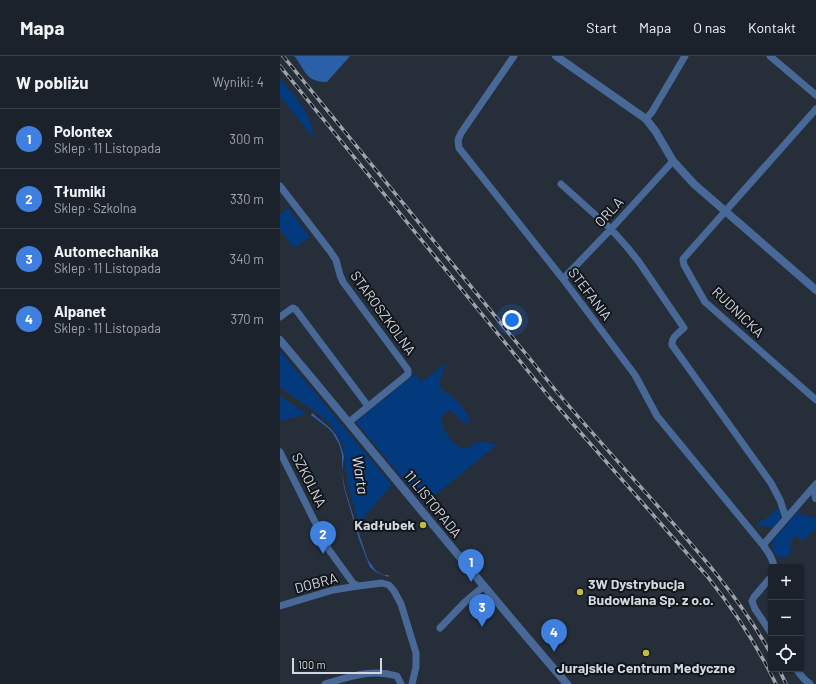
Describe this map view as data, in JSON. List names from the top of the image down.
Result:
{
  "streets": {
    "street": [
      "ORLA",
      "STEFANIA",
      "RUDNICKA",
      "STAROSZKOLNA",
      "SZKOLNA",
      "11 LISTOPADA",
      "DOBRA"
    ]
  },
  "crossings": [
    ["ORLA", "STEFANIA"],
    ["STAROSZKOLNA", "11 LISTOPADA"],
    ["SZKOLNA", "DOBRA"]
  ],
  "water": ["Warta"],
  "places": ["Kadłubek", "3W Dystrybucja Budowlana Sp. z o.o.", "Jurajskie Centrum Medyczne"],
  "scale_bar": "100 m",
  "page": {
    "header": "Mapa",
    "nav": [
      "Start",
      "Mapa",
      "O nas",
      "Kontakt"
    ],
    "heading": ["W pobliżu", "Wyniki: 4"],
    "list": [
      {
        "mark": "1",
        "name": "Polontex",
        "note": "Sklep · 11 Listopada",
        "value": "300 m"
      },
      {
        "mark": "2",
        "name": "Tłumiki",
        "note": "Sklep · Szkolna",
        "value": "330 m"
      },
      {
        "mark": "3",
        "name": "Automechanika",
        "note": "Sklep · 11 Listopada",
        "value": "340 m"
      },
      {
        "mark": "4",
        "name": "Alpanet",
        "note": "Sklep · 11 Listopada",
        "value": "370 m"
      }
    ],
    "pins": [
      "2",
      "1",
      "3",
      "4"
    ],
    "map_buttons": ["+", "−"],
    "scale": "100 m"
  }
}
